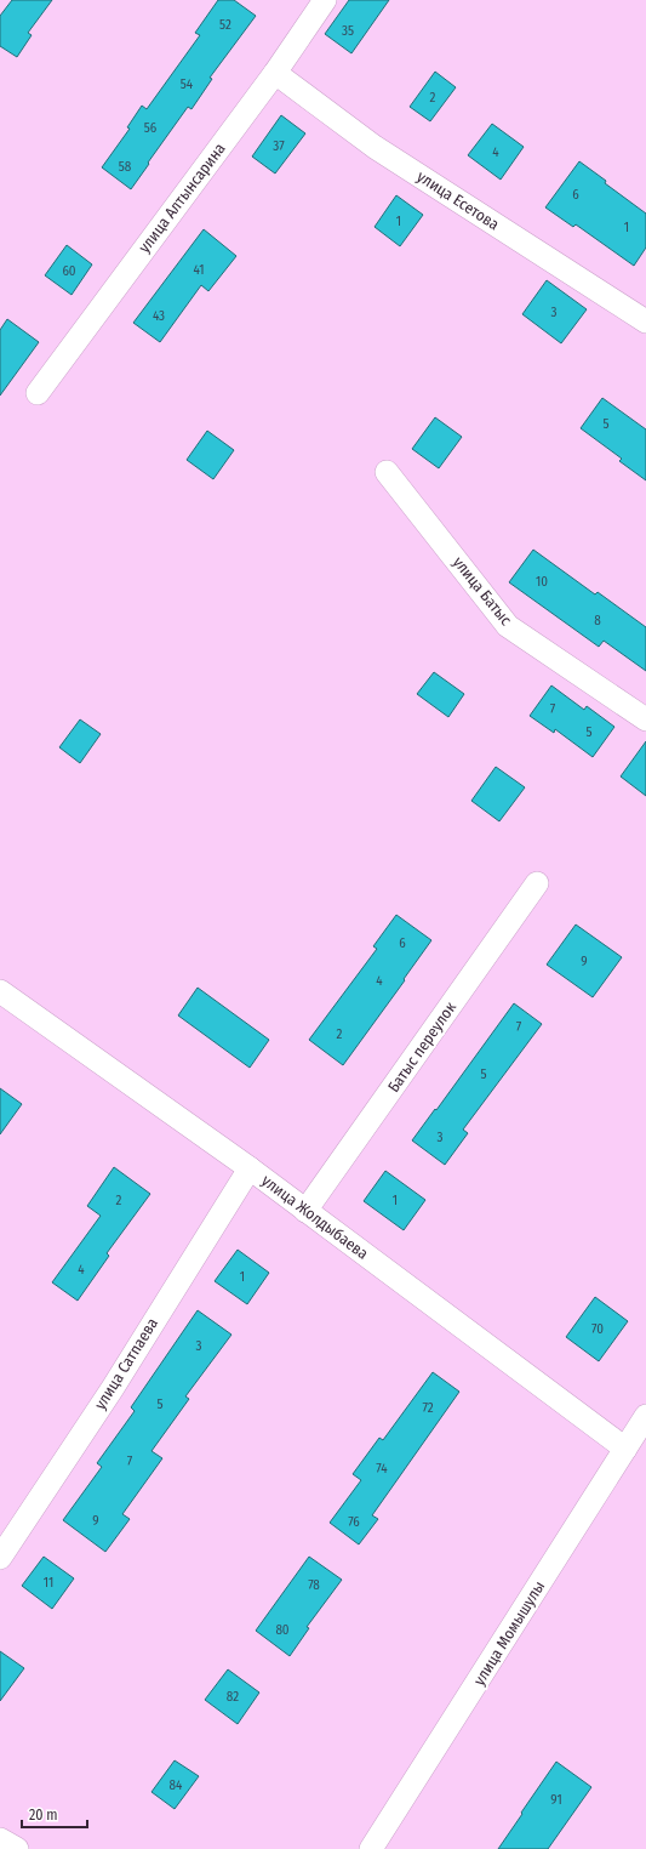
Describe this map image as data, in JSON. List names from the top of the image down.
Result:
{
  "streets": {
    "street": [
      "улица Алтынсарина",
      "улица Есетова",
      "улица Батыс",
      "Батыс переулок",
      "улица Жолдыбаева",
      "улица Сатпаева",
      "улица Момышулы"
    ]
  },
  "crossings": [
    ["улица Алтынсарина", "улица Есетова"],
    ["Батыс переулок", "улица Жолдыбаева"],
    ["улица Жолдыбаева", "улица Сатпаева"],
    ["улица Жолдыбаева", "улица Момышулы"]
  ],
  "house_numbers": [
    "52",
    "35",
    "54",
    "2",
    "56",
    "37",
    "4",
    "58",
    "6",
    "1",
    "1",
    "41",
    "60",
    "3",
    "43",
    "5",
    "10",
    "8",
    "7",
    "5",
    "6",
    "9",
    "4",
    "7",
    "2",
    "5",
    "3",
    "2",
    "1",
    "4",
    "1",
    "70",
    "3",
    "5",
    "72",
    "7",
    "74",
    "9",
    "76",
    "11",
    "78",
    "80",
    "82",
    "84",
    "91"
  ],
  "scale_bar": "20 m"
}
